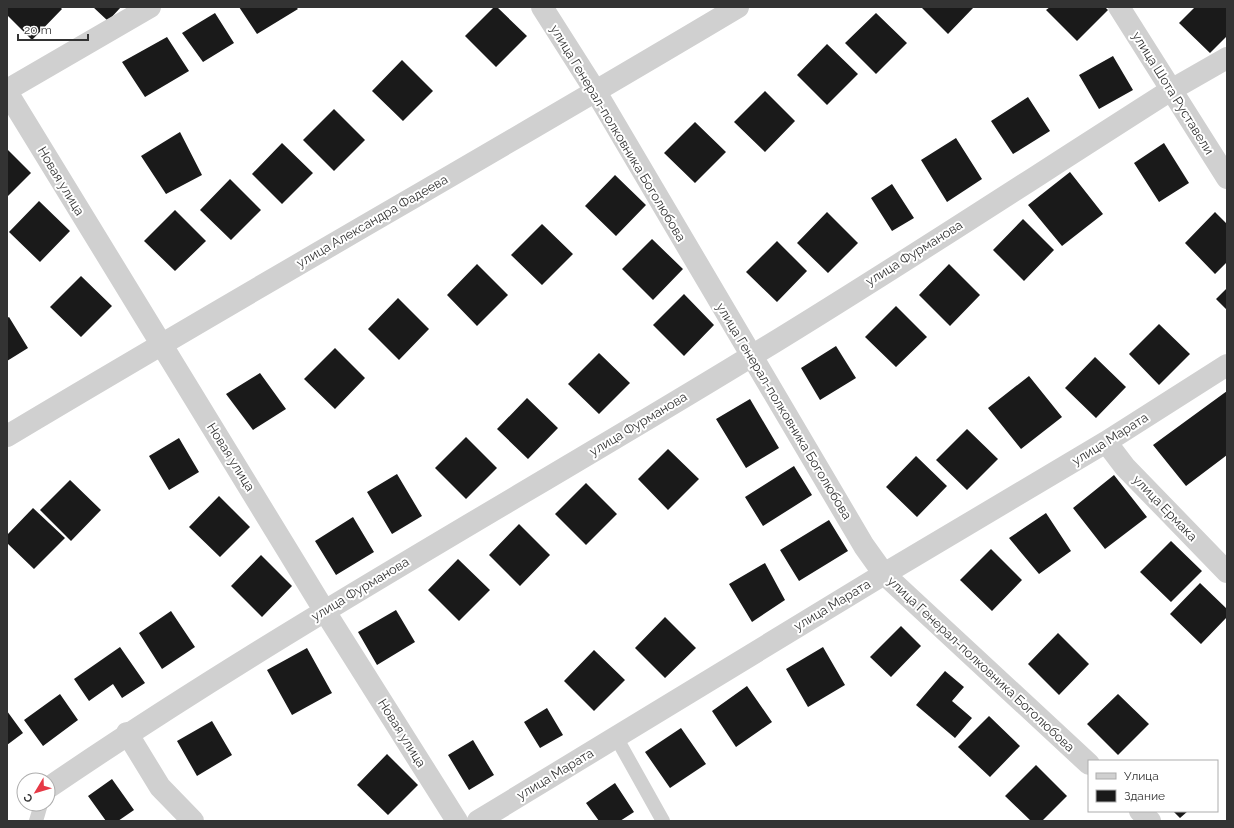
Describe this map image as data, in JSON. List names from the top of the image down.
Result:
{
  "streets": {
    "street": [
      "улица Шота Руставели",
      "улица Генерал-полковника Боголюбова",
      "Новая улица",
      "улица Александра Фадеева",
      "улица Фурманова",
      "улица Марата",
      "улица Ермака"
    ]
  },
  "crossings": [
    ["улица Шота Руставели", "улица Фурманова"],
    ["улица Генерал-полковника Боголюбова", "улица Александра Фадеева"],
    ["улица Генерал-полковника Боголюбова", "улица Фурманова"],
    ["улица Генерал-полковника Боголюбова", "улица Марата"],
    ["Новая улица", "улица Александра Фадеева"],
    ["Новая улица", "улица Фурманова"],
    ["улица Марата", "улица Ермака"]
  ],
  "legend": ["Улица", "Здание"],
  "scale_bar": "20 m",
  "north": "bottom left"
}
